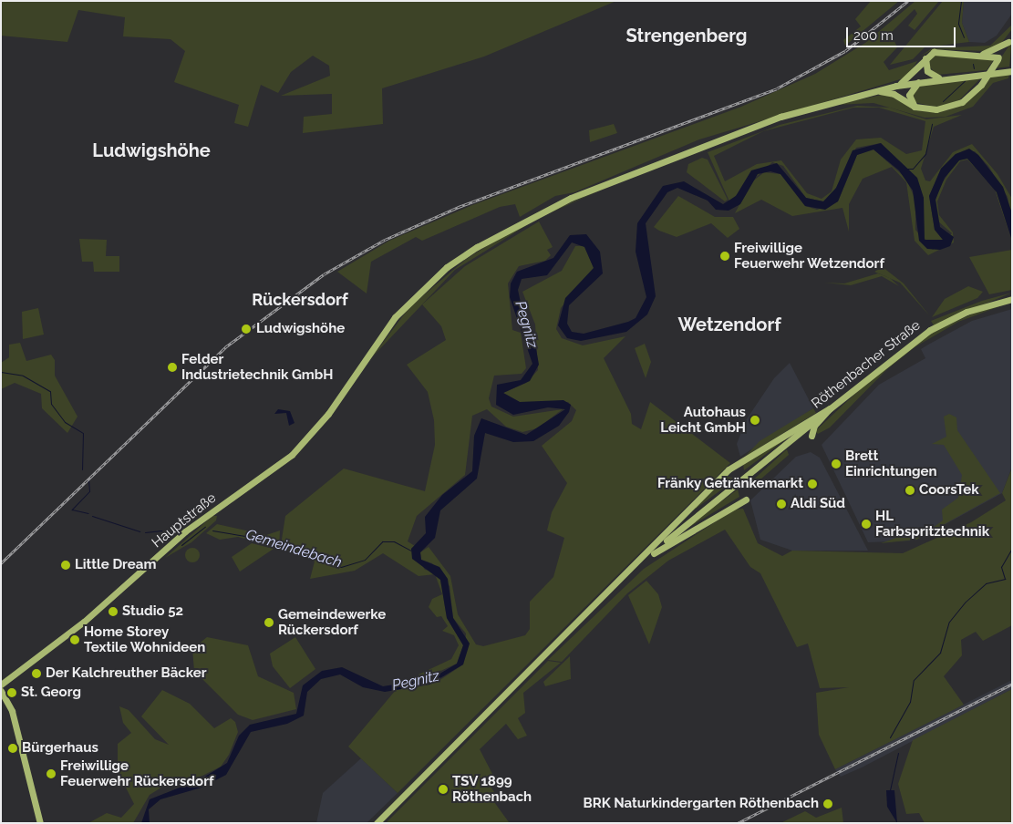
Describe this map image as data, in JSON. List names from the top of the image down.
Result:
{
  "streets": {
    "main road": ["Röthenbacher Straße", "Hauptstraße"]
  },
  "districts": [
    "Strengenberg",
    "Ludwigshöhe",
    "Rückersdorf",
    "Wetzendorf"
  ],
  "water": ["Pegnitz", "Gemeindebach"],
  "places": [
    "Freiwillige Feuerwehr Wetzendorf",
    "Ludwigshöhe",
    "Felder Industrietechnik GmbH",
    "Autohaus Leicht GmbH",
    "Brett Einrichtungen",
    "Fränky Getränkemarkt",
    "CoorsTek",
    "Aldi Süd",
    "HL Farbspritztechnik",
    "Little Dream",
    "Studio 52",
    "Gemeindewerke Rückersdorf",
    "Home Storey Textile Wohnideen",
    "Der Kalchreuther Bäcker",
    "St. Georg",
    "Bürgerhaus",
    "Freiwillige Feuerwehr Rückersdorf",
    "TSV 1899 Röthenbach",
    "BRK Naturkindergarten Röthenbach"
  ],
  "scale_bar": "200 m"
}
